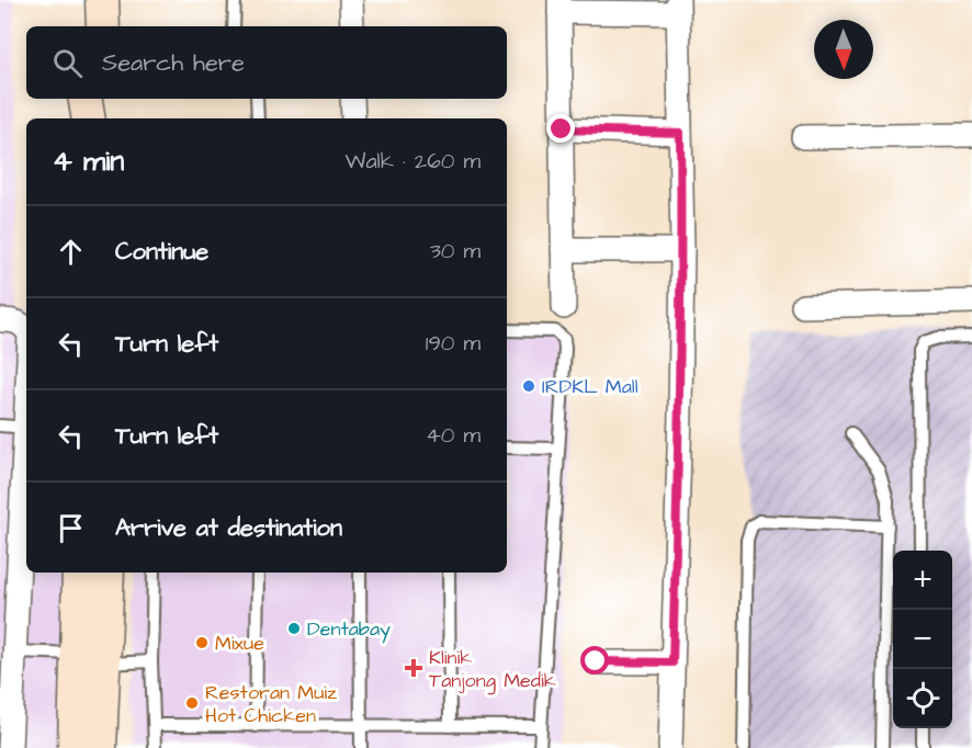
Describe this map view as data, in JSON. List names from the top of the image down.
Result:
{
  "places": {
    "other": [
      "IRDKL Mall",
      "Dentabay",
      "Mixue",
      "Restoran Muiz Hot Chicken"
    ],
    "health": ["Klinik Tanjong Medik"]
  },
  "north": "bottom",
  "page": {
    "search": "Search here",
    "heading": ["4 min", "Walk · 260 m"],
    "list": [
      ["Continue", "30 m"],
      ["Turn left", "190 m"],
      ["Turn left", "40 m"],
      "Arrive at destination"
    ],
    "map_buttons": ["+", "−"]
  }
}
